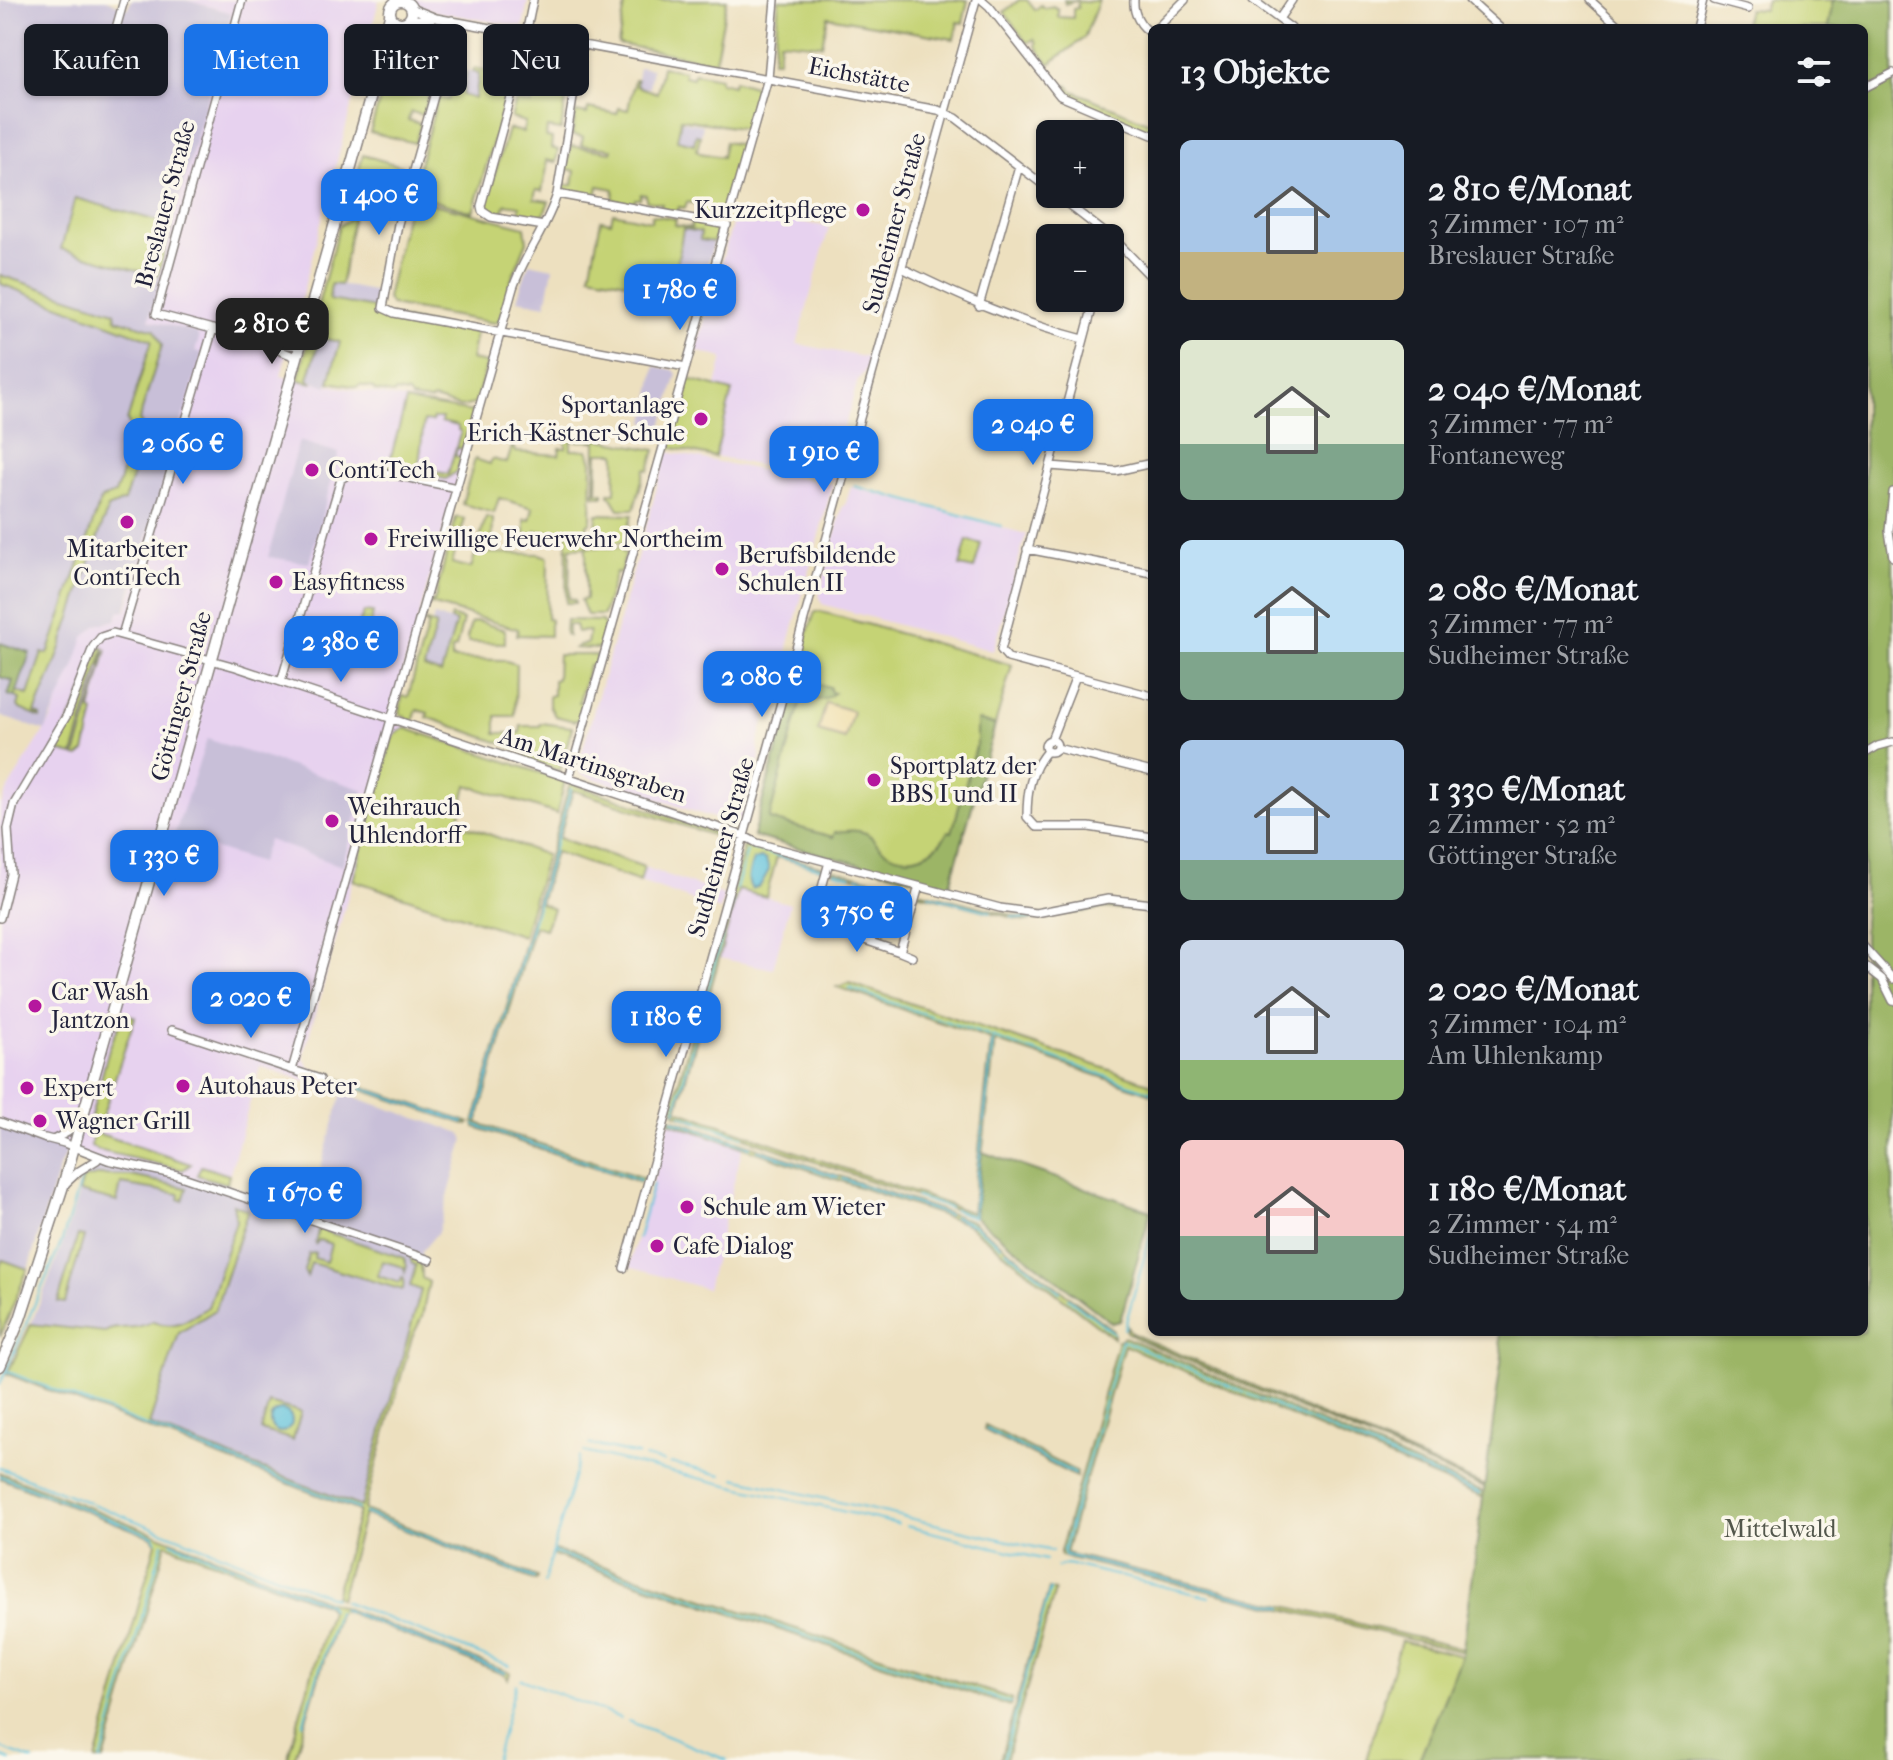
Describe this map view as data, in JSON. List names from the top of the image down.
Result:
{
  "streets": {
    "main road": ["Göttinger Straße"],
    "street": [
      "Eichstätte",
      "Breslauer Straße",
      "Sudheimer Straße",
      "Am Martinsgraben"
    ]
  },
  "crossings": [
    ["Eichstätte", "Sudheimer Straße"],
    ["Eichstätte", "Göttinger Straße"],
    ["Breslauer Straße", "Göttinger Straße"],
    ["Sudheimer Straße", "Am Martinsgraben"],
    ["Göttinger Straße", "Am Martinsgraben"]
  ],
  "parks": ["Mittelwald"],
  "places": [
    "Kurzzeitpflege",
    "Sportanlage Erich-Kästner-Schule",
    "ContiTech",
    "Mitarbeiter ContiTech",
    "Freiwillige Feuerwehr Northeim",
    "Berufsbildende Schulen II",
    "Easyfitness",
    "Sportplatz der BBS I und II",
    "Weihrauch Uhlendorff",
    "Car Wash Jantzon",
    "Autohaus Peter",
    "Expert",
    "Wagner Grill",
    "Schule am Wieter",
    "Cafe Dialog"
  ],
  "page": {
    "chip": [
      "Kaufen",
      "Mieten",
      "Filter",
      "Neu"
    ],
    "heading": "13 Objekte",
    "map_buttons": ["+", "−"],
    "list": [
      {
        "name": "2 810 €/Monat",
        "note": "3 Zimmer · 107 m² · Breslauer Straße"
      },
      {
        "name": "2 040 €/Monat",
        "note": "3 Zimmer · 77 m² · Fontaneweg"
      },
      {
        "name": "2 080 €/Monat",
        "note": "3 Zimmer · 77 m² · Sudheimer Straße"
      },
      {
        "name": "1 330 €/Monat",
        "note": "2 Zimmer · 52 m² · Göttinger Straße"
      },
      {
        "name": "2 020 €/Monat",
        "note": "3 Zimmer · 104 m² · Am Uhlenkamp"
      },
      {
        "name": "1 180 €/Monat",
        "note": "2 Zimmer · 54 m² · Sudheimer Straße"
      }
    ],
    "price": [
      "1 400 €",
      "1 780 €",
      "2 810 €",
      "2 040 €",
      "2 060 €",
      "1 910 €",
      "2 380 €",
      "2 080 €",
      "1 330 €",
      "3 750 €",
      "2 020 €",
      "1 180 €",
      "1 670 €"
    ]
  }
}
